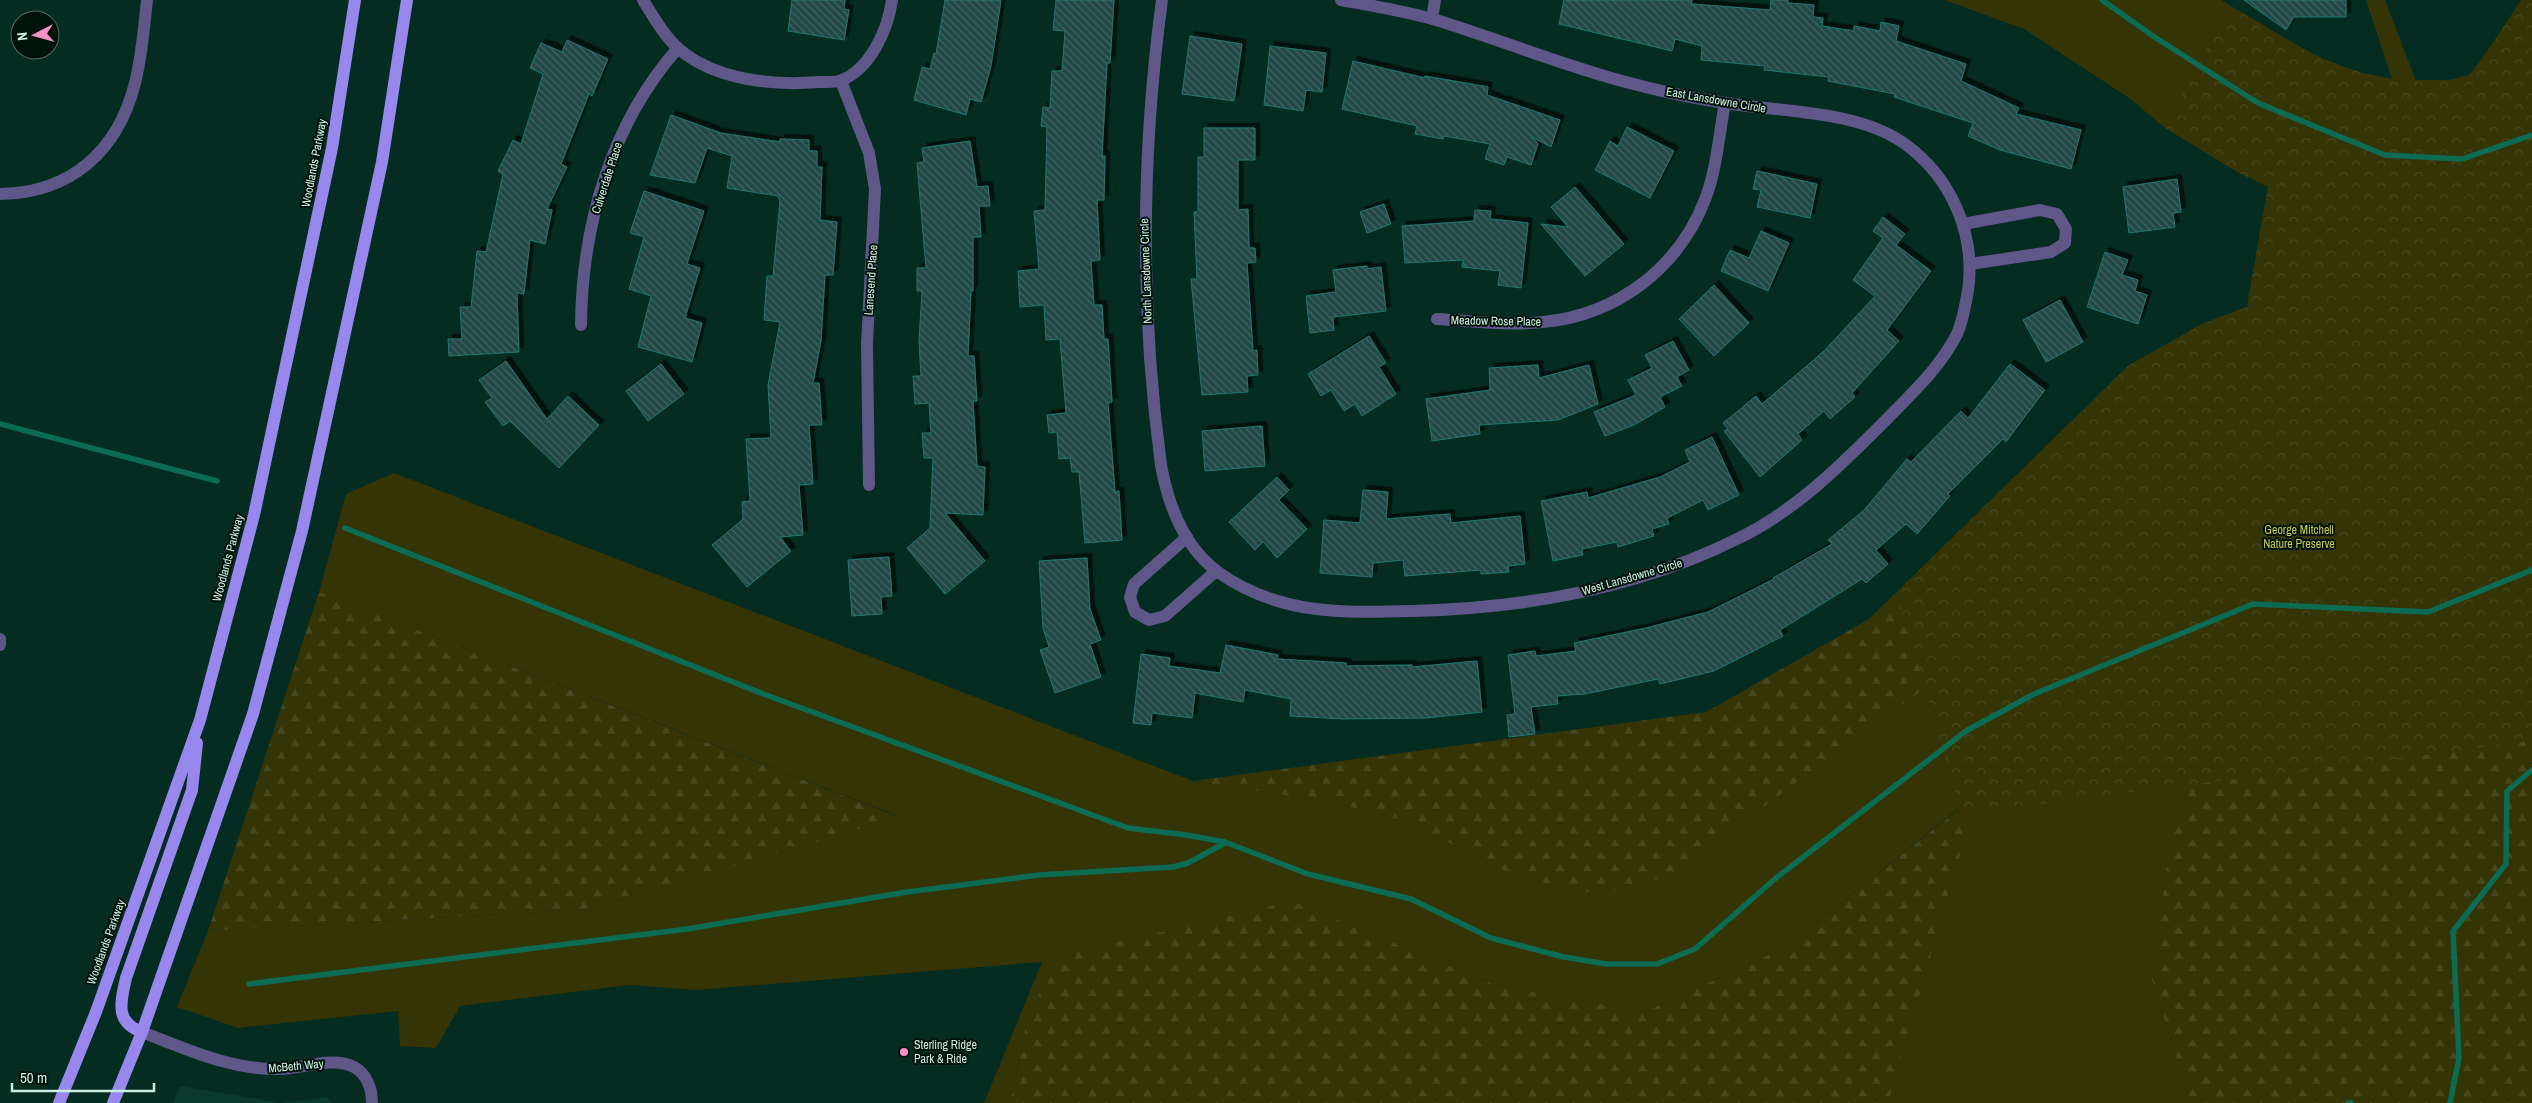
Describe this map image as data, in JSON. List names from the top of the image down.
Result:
{
  "streets": {
    "main road": ["Woodlands Parkway"],
    "street": [
      "East Lansdowne Circle",
      "Culverdale Place",
      "North Lansdowne Circle",
      "Lanesend Place",
      "Meadow Rose Place",
      "West Lansdowne Circle",
      "McBeth Way"
    ]
  },
  "crossings": [
    ["East Lansdowne Circle", "Meadow Rose Place"],
    ["East Lansdowne Circle", "West Lansdowne Circle"],
    ["North Lansdowne Circle", "West Lansdowne Circle"]
  ],
  "parks": ["George Mitchell Nature Preserve"],
  "places": ["Sterling Ridge Park & Ride"],
  "scale_bar": "50 m",
  "north": "left"
}
